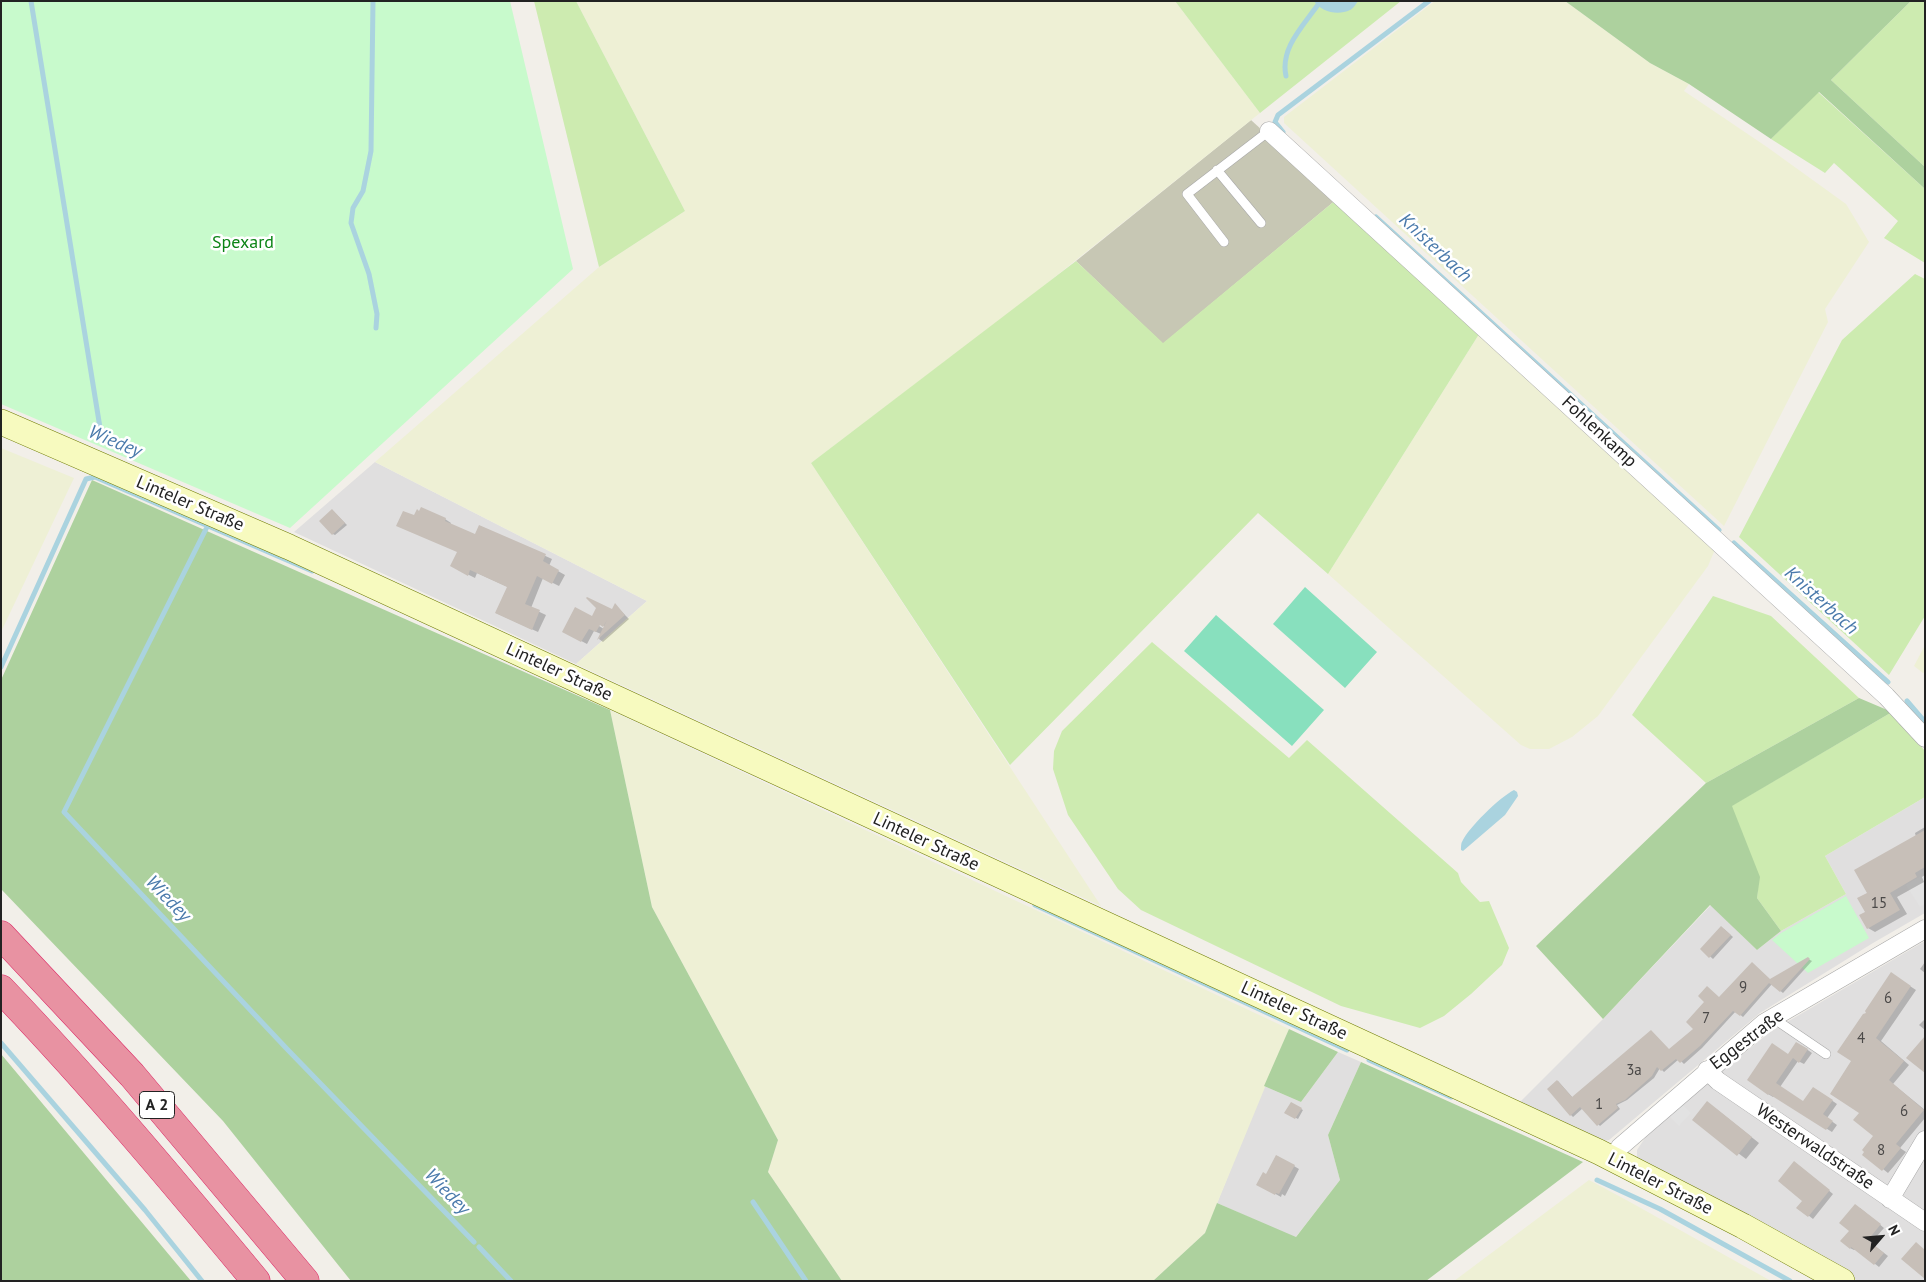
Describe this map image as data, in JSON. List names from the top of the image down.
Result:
{
  "streets": {
    "highway": ["A 2"],
    "street": [
      "Fohlenkamp",
      "Linteler Straße",
      "Eggestraße",
      "Westerwaldstraße"
    ]
  },
  "crossings": [
    ["Linteler Straße", "Eggestraße"],
    ["Eggestraße", "Westerwaldstraße"]
  ],
  "water": ["Knisterbach", "Wiedey"],
  "parks": ["Spexard"],
  "house_numbers": [
    "15",
    "9",
    "6",
    "7",
    "4",
    "3a",
    "1",
    "6",
    "8"
  ],
  "north": "top right"
}
